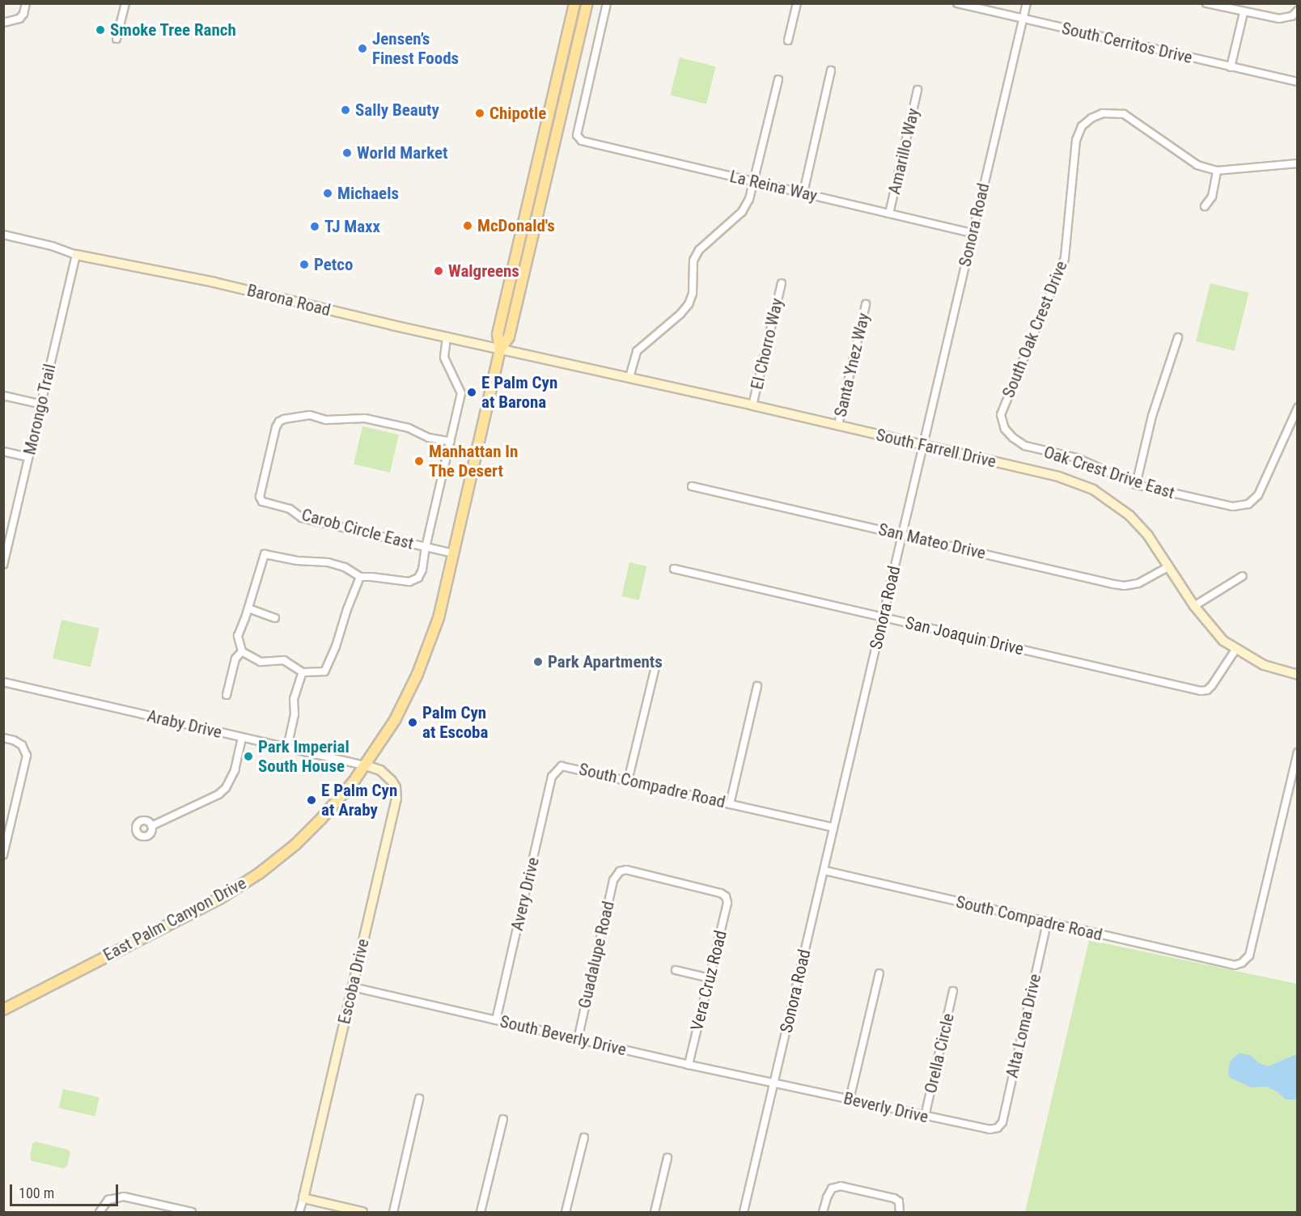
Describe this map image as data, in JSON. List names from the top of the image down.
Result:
{
  "streets": {
    "main road": ["East Palm Canyon Drive"],
    "street": [
      "South Cerritos Drive",
      "Amarillo Way",
      "La Reina Way",
      "Sonora Road",
      "Barona Road",
      "South Oak Crest Drive",
      "El Chorro Way",
      "Santa Ynez Way",
      "Morongo Trail",
      "South Farrell Drive",
      "Oak Crest Drive East",
      "Carob Circle East",
      "San Mateo Drive",
      "San Joaquin Drive",
      "Araby Drive",
      "South Compadre Road",
      "Avery Drive",
      "Guadalupe Road",
      "Vera Cruz Road",
      "Escoba Drive",
      "Alta Loma Drive",
      "South Beverly Drive",
      "Orella Circle",
      "Beverly Drive"
    ]
  },
  "crossings": [
    ["South Cerritos Drive", "Sonora Road"],
    ["Amarillo Way", "La Reina Way"],
    ["La Reina Way", "Sonora Road"],
    ["Sonora Road", "South Farrell Drive"],
    ["Sonora Road", "San Mateo Drive"],
    ["Sonora Road", "San Joaquin Drive"],
    ["Sonora Road", "South Compadre Road"],
    ["Sonora Road", "South Beverly Drive"],
    ["Sonora Road", "Beverly Drive"],
    ["Barona Road", "Morongo Trail"],
    ["Barona Road", "South Farrell Drive"],
    ["Barona Road", "East Palm Canyon Drive"],
    ["South Oak Crest Drive", "Oak Crest Drive East"],
    ["El Chorro Way", "South Farrell Drive"],
    ["Santa Ynez Way", "South Farrell Drive"],
    ["South Farrell Drive", "San Mateo Drive"],
    ["South Farrell Drive", "San Joaquin Drive"],
    ["South Farrell Drive", "East Palm Canyon Drive"],
    ["Carob Circle East", "East Palm Canyon Drive"],
    ["Araby Drive", "East Palm Canyon Drive"],
    ["Araby Drive", "Escoba Drive"],
    ["South Compadre Road", "Avery Drive"],
    ["South Compadre Road", "Alta Loma Drive"],
    ["Avery Drive", "South Beverly Drive"],
    ["East Palm Canyon Drive", "Escoba Drive"],
    ["Guadalupe Road", "Vera Cruz Road"],
    ["Guadalupe Road", "South Beverly Drive"],
    ["Vera Cruz Road", "South Beverly Drive"],
    ["Escoba Drive", "South Beverly Drive"],
    ["Alta Loma Drive", "Beverly Drive"],
    ["South Beverly Drive", "Beverly Drive"],
    ["Orella Circle", "Beverly Drive"]
  ],
  "places": [
    "Smoke Tree Ranch",
    "Jensen’s Finest Foods",
    "Sally Beauty",
    "Chipotle",
    "World Market",
    "Michaels",
    "McDonald's",
    "TJ Maxx",
    "Petco",
    "Walgreens",
    "E Palm Cyn at Barona",
    "Manhattan In The Desert",
    "Park Apartments",
    "Palm Cyn at Escoba",
    "Park Imperial South House",
    "E Palm Cyn at Araby"
  ],
  "scale_bar": "100 m"
}
